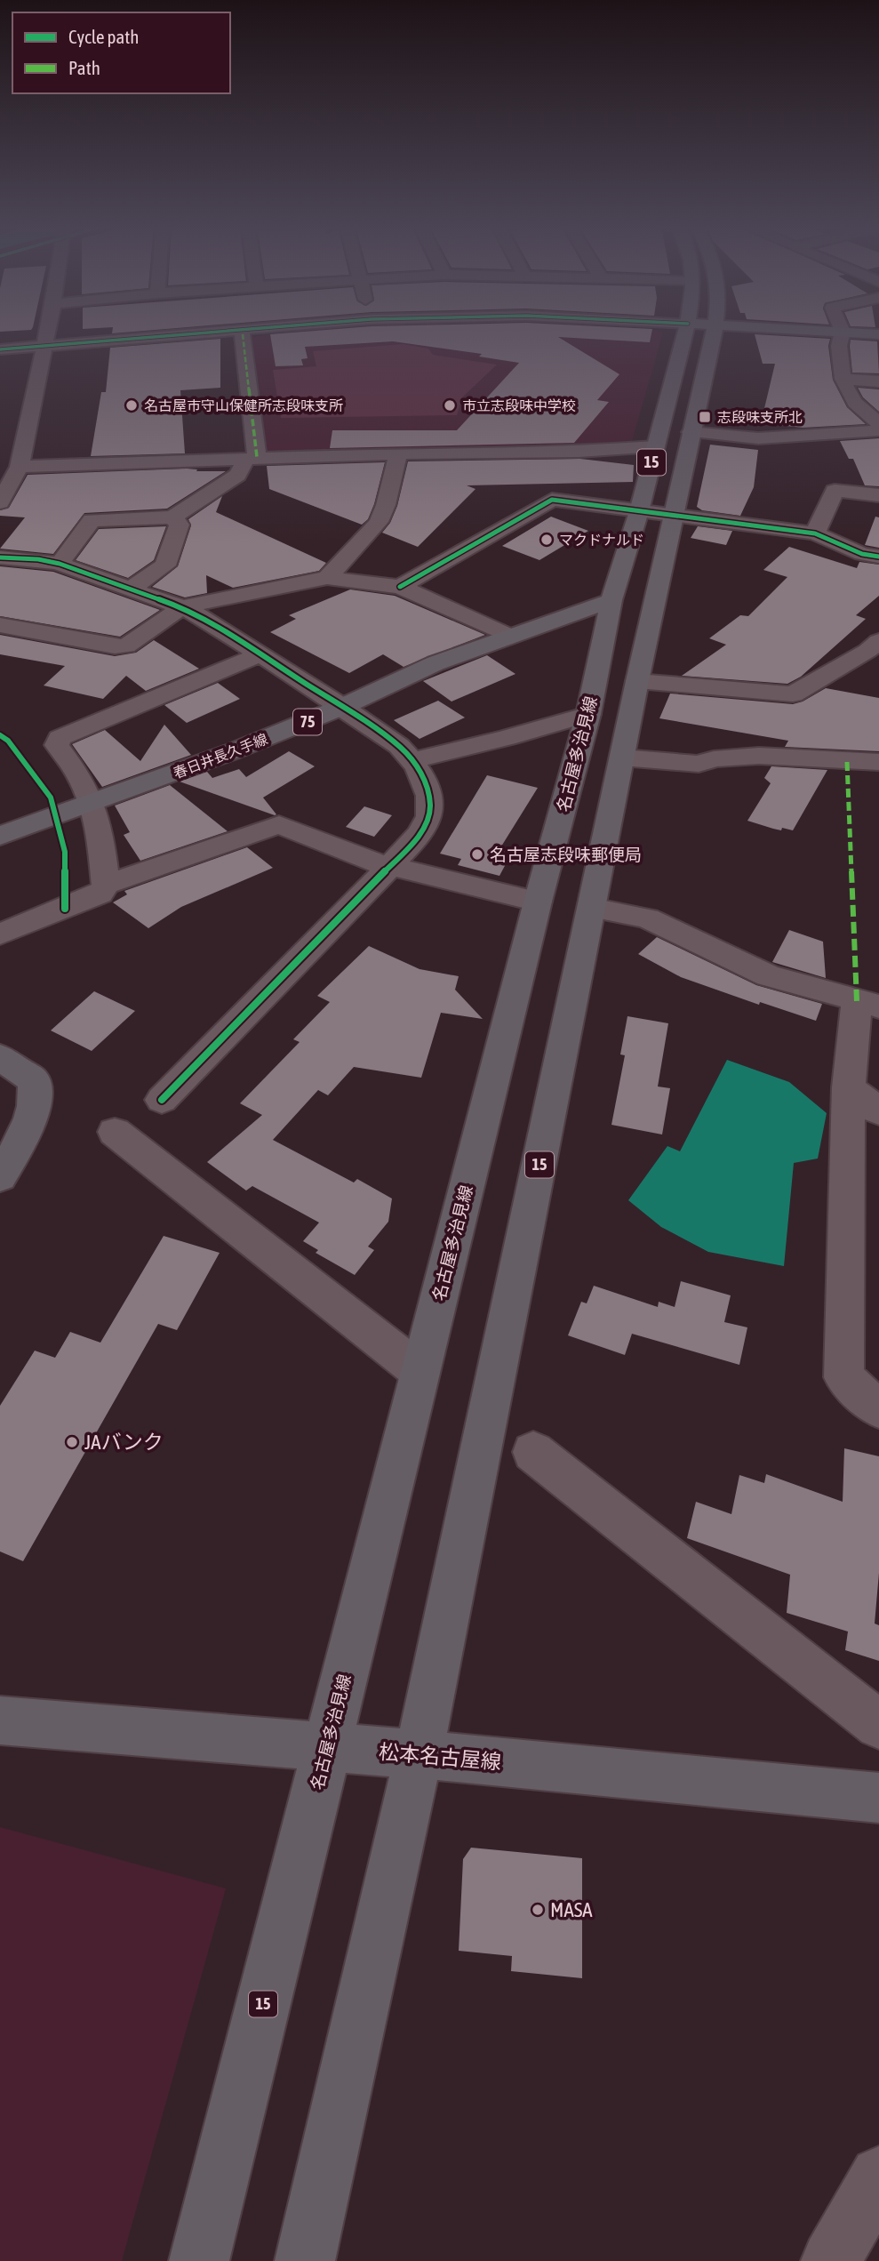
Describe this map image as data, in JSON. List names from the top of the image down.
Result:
{
  "streets": {
    "main road": [
      "15",
      "75",
      "名古屋多治見線",
      "春日井長久手線",
      "松本名古屋線"
    ]
  },
  "crossings": [
    ["15", "松本名古屋線"],
    ["名古屋多治見線", "春日井長久手線"],
    ["名古屋多治見線", "松本名古屋線"]
  ],
  "places": {
    "other": [
      "名古屋市守山保健所志段味支所",
      "市立志段味中学校",
      "マクドナルド",
      "名古屋志段味郵便局",
      "JAバンク",
      "MASA"
    ],
    "transit": ["志段味支所北"]
  },
  "legend": ["Cycle path", "Path"]
}
